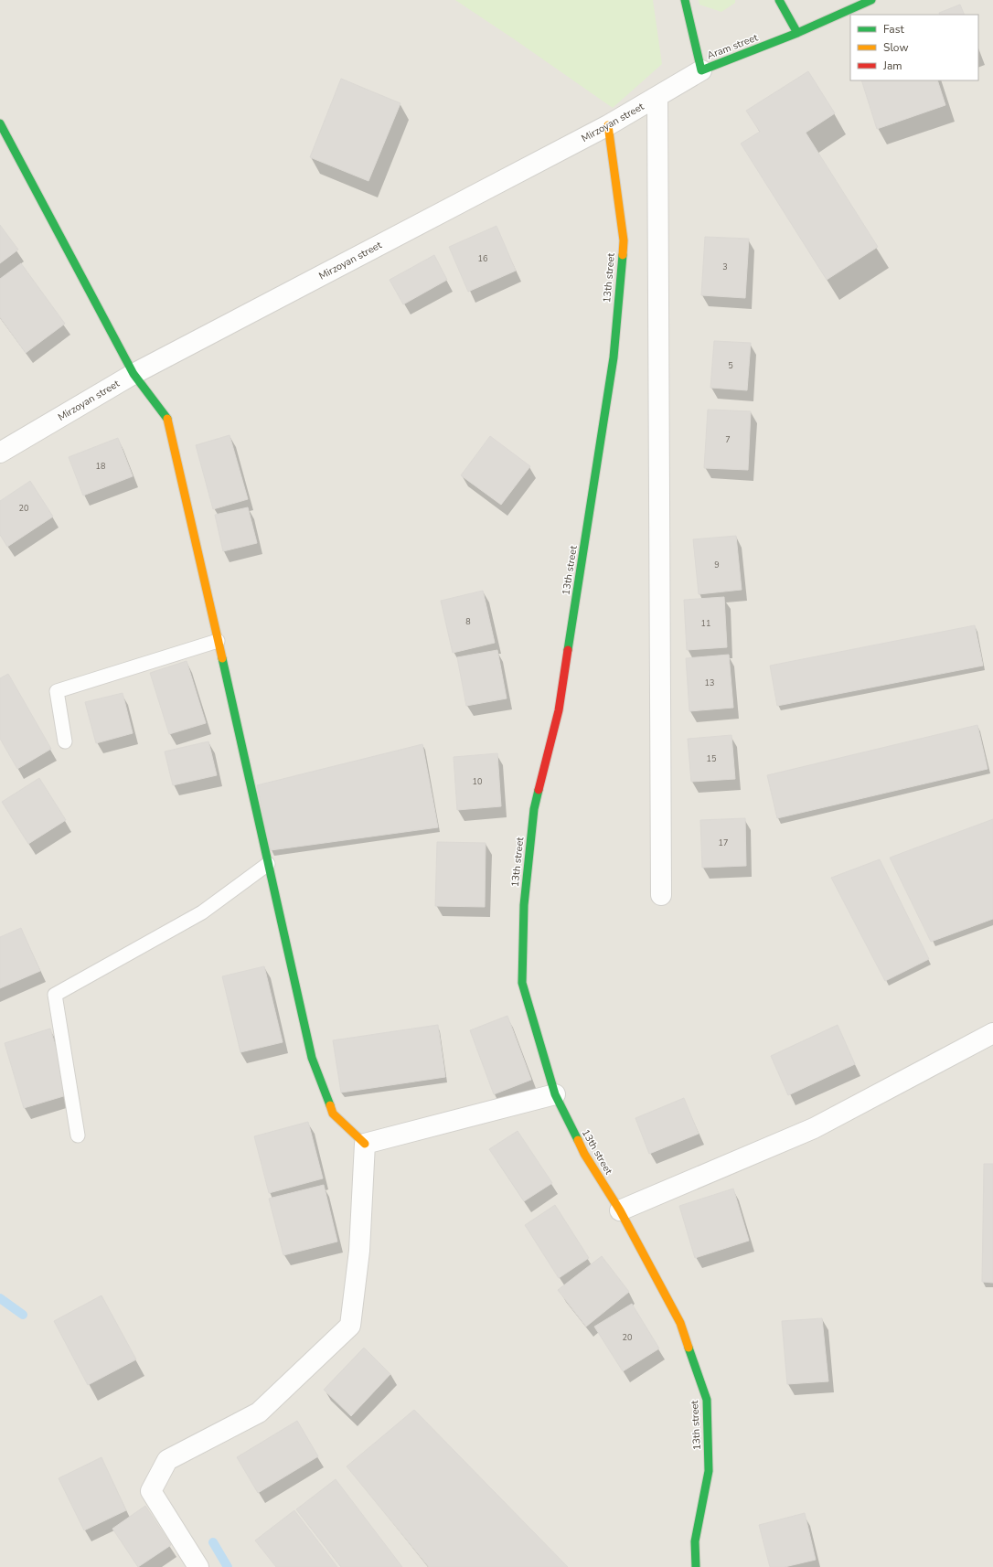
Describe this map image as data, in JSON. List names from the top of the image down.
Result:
{
  "streets": {
    "street": ["Aram street", "Mirzoyan street", "13th street"]
  },
  "crossings": [
    ["Aram street", "Mirzoyan street"],
    ["Mirzoyan street", "13th street"]
  ],
  "house_numbers": [
    "16",
    "3",
    "5",
    "7",
    "18",
    "20",
    "9",
    "8",
    "11",
    "13",
    "15",
    "10",
    "17",
    "20"
  ],
  "legend": ["Fast", "Slow", "Jam"]
}
